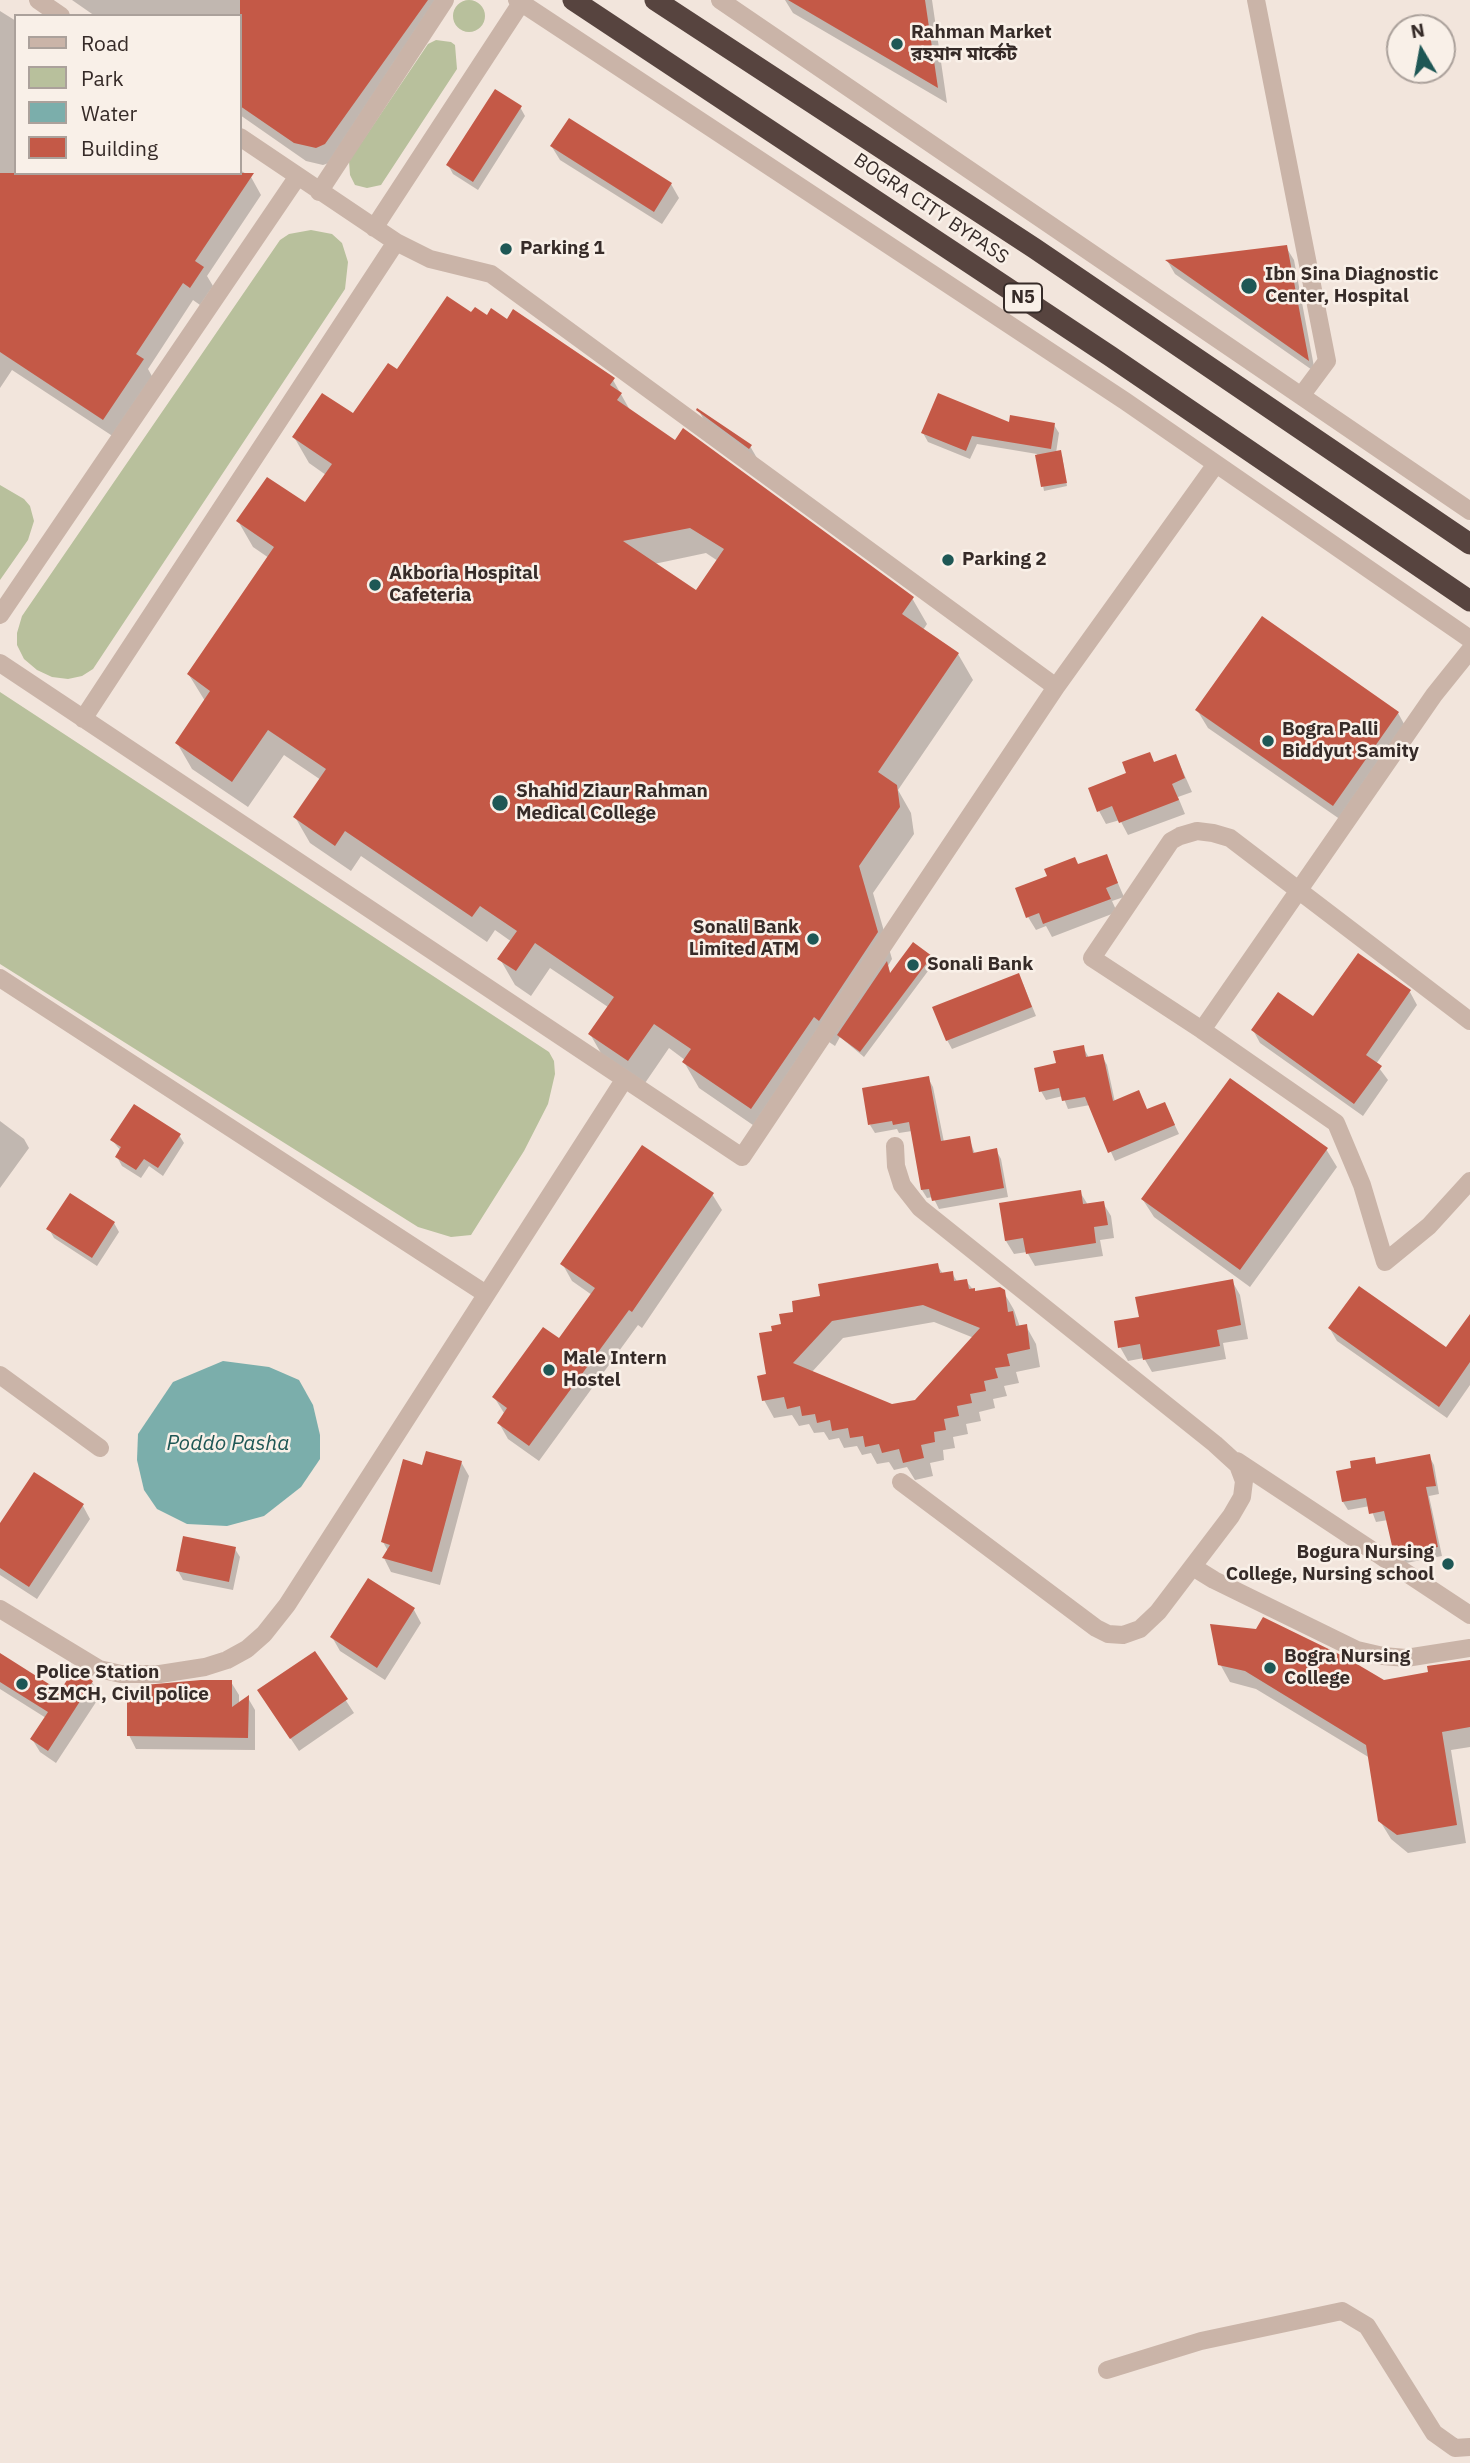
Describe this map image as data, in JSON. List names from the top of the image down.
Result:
{
  "streets": {
    "highway": ["BOGRA CITY BYPASS", "N5"]
  },
  "water": ["Poddo Pasha"],
  "places": [
    "Rahman Market রহমান মার্কেট",
    "Parking 1",
    "Ibn Sina Diagnostic Center, Hospital",
    "Parking 2",
    "Akboria Hospital Cafeteria",
    "Bogra Palli Biddyut Samity",
    "Shahid Ziaur Rahman Medical College",
    "Sonali Bank Limited ATM",
    "Sonali Bank",
    "Male Intern Hostel",
    "Bogura Nursing College, Nursing school",
    "Bogra Nursing College",
    "Police Station SZMCH, Civil police"
  ],
  "legend": [
    "Road",
    "Park",
    "Water",
    "Building"
  ],
  "north": "top"
}
